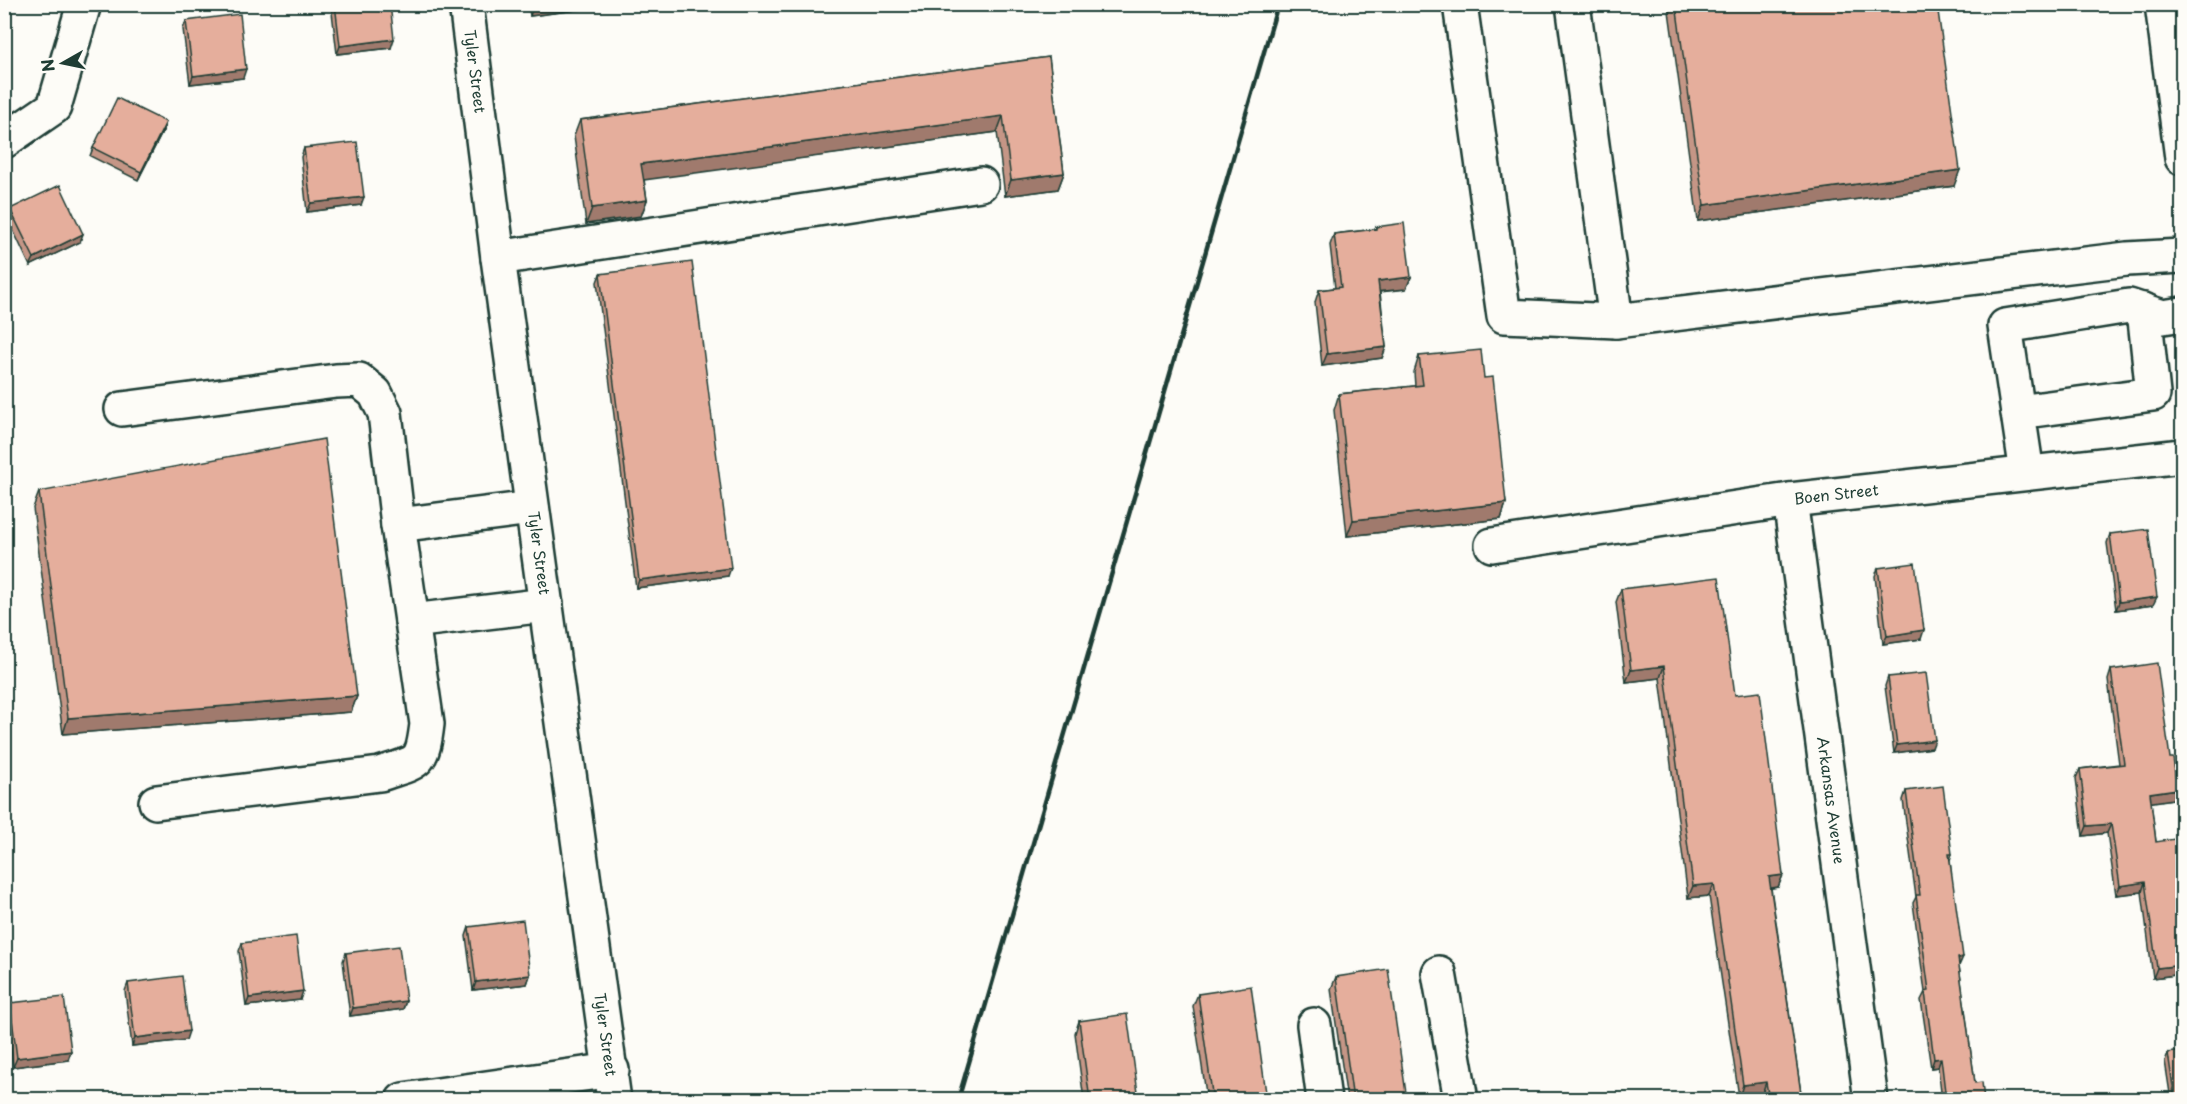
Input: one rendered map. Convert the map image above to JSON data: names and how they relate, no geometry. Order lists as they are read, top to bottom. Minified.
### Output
{"streets":{"street":["Tyler Street","Boen Street","Arkansas Avenue"]},"crossings":[["Boen Street","Arkansas Avenue"]],"north":"left"}
